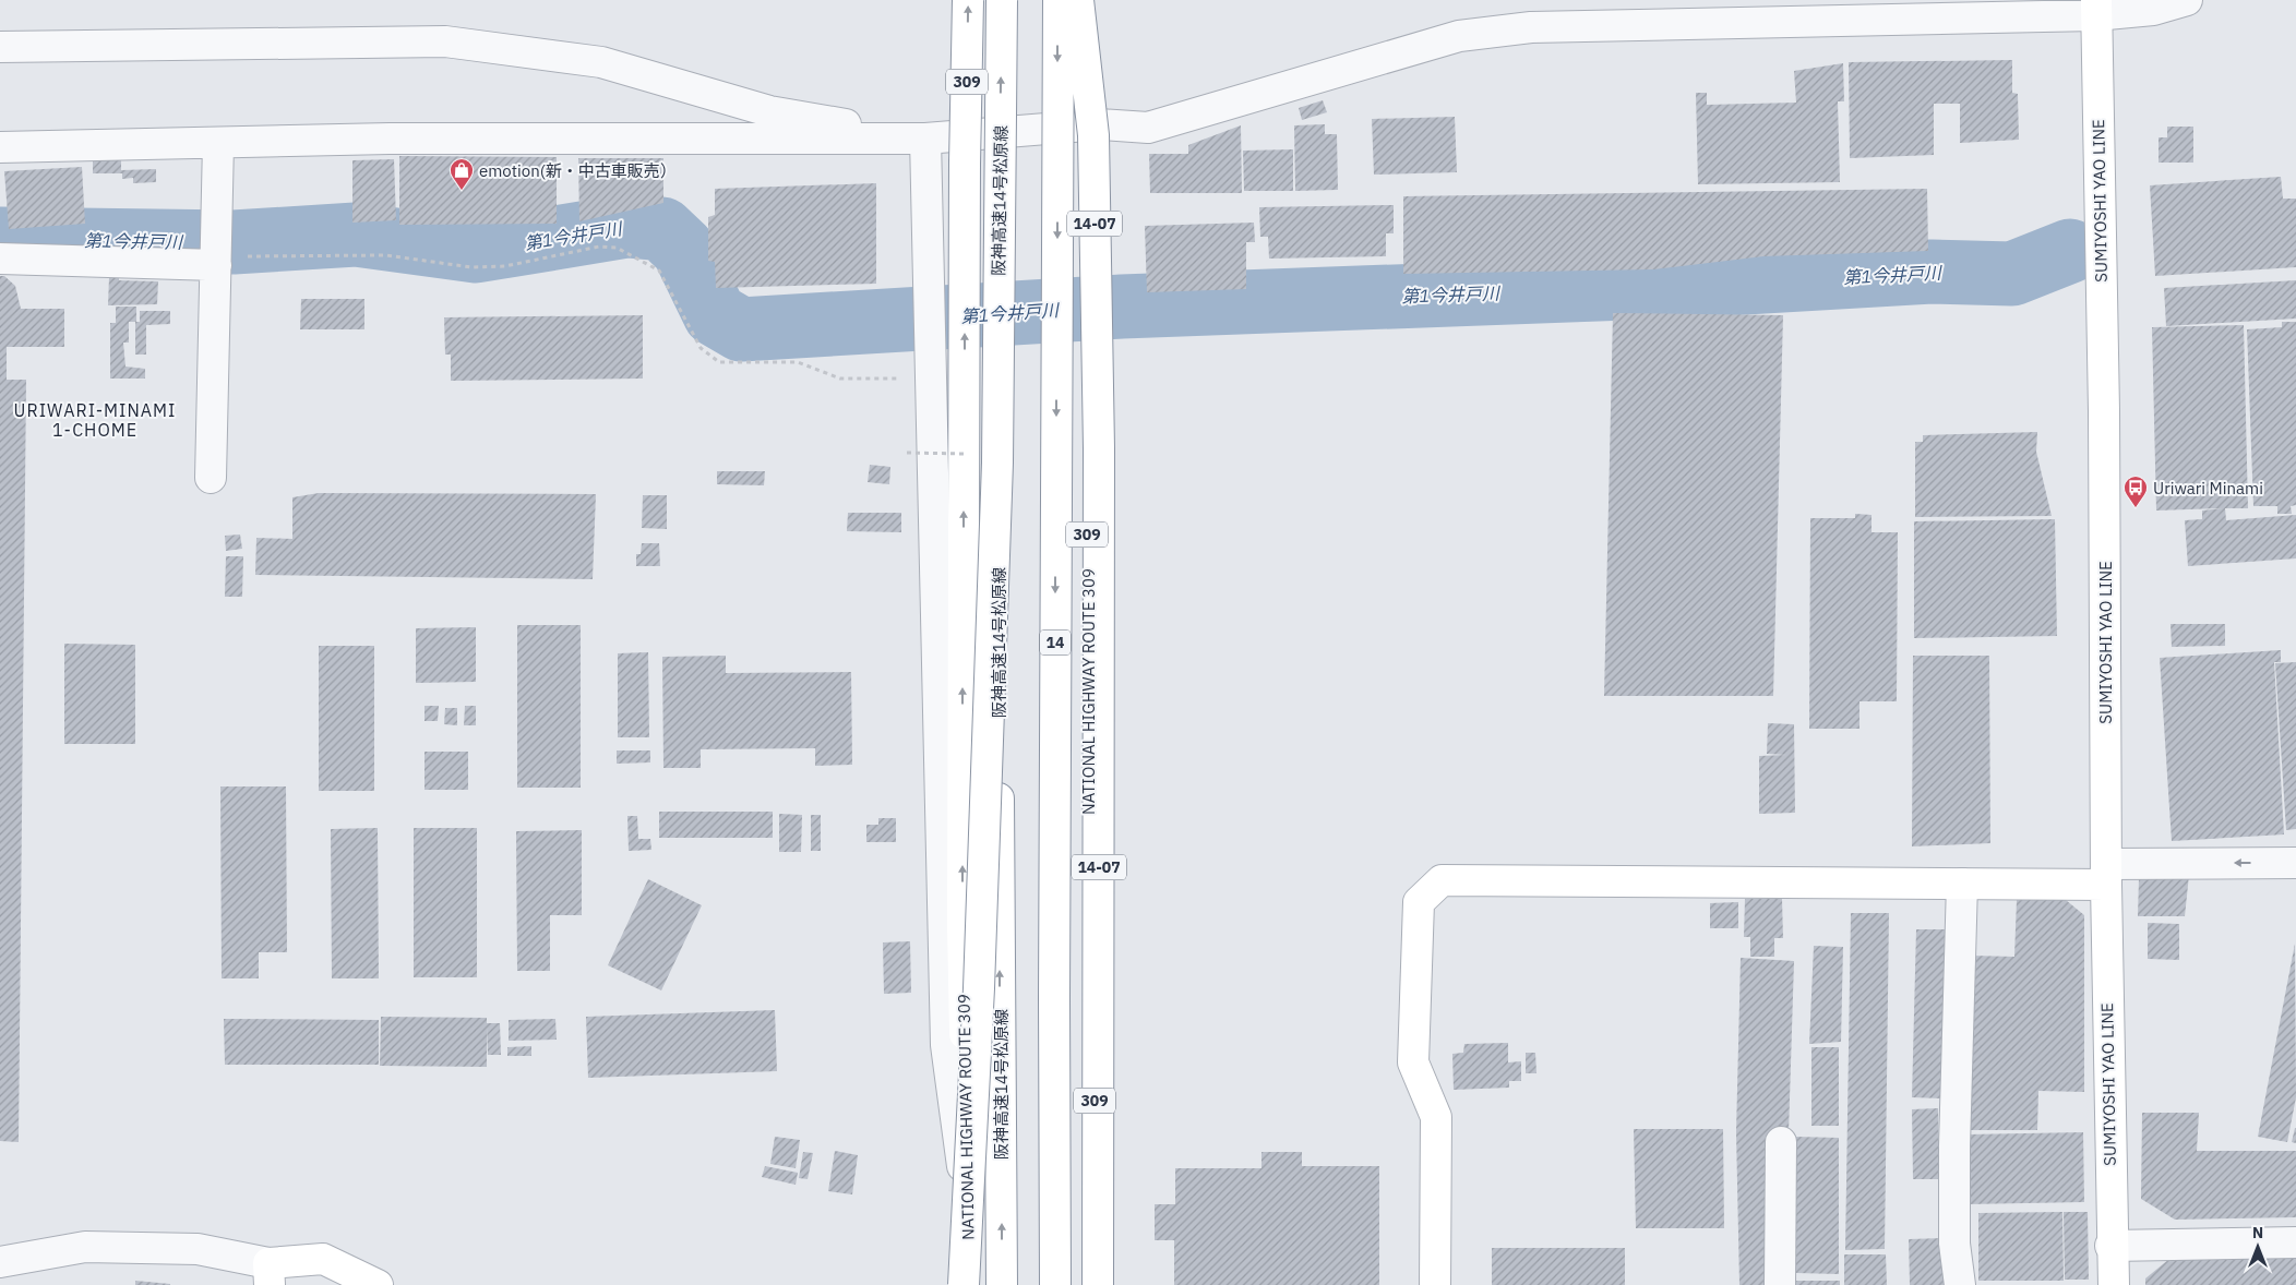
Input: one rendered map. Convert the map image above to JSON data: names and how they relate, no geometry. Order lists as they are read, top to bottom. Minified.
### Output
{"streets":{"main road":["309","阪神高速14号松原線","SUMIYOSHI YAO LINE","14-07","14","NATIONAL HIGHWAY ROUTE 309"]},"crossings":[["14-07","NATIONAL HIGHWAY ROUTE 309"]],"districts":["URIWARI-MINAMI 1-CHOME"],"water":["第1今井戸川"],"places":{"shop":["emotion(新・中古車販売）"],"bus stop":["Uriwari Minami"]},"north":"top"}
